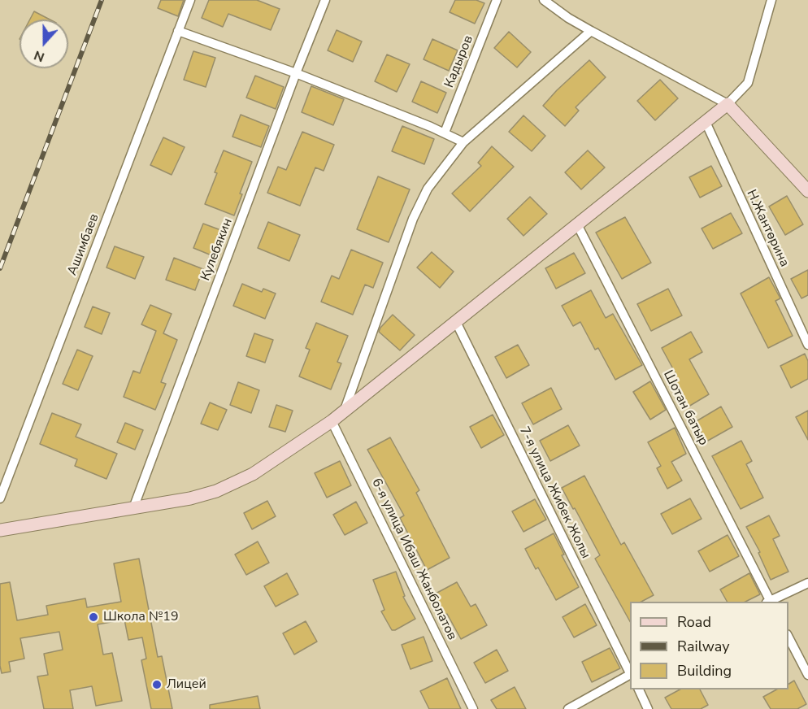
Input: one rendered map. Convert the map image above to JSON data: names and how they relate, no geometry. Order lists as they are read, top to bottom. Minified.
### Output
{"streets":{"street":["Кадыров","Н.Жантөрина","Ашимбаев","Кулебякин","Шотан батыр","7-я улица Жибек Жолы","6-я улица Ибаш Жанболатов"]},"places":["Школа №19","Лицей"],"legend":["Road","Railway","Building"],"north":"bottom"}
